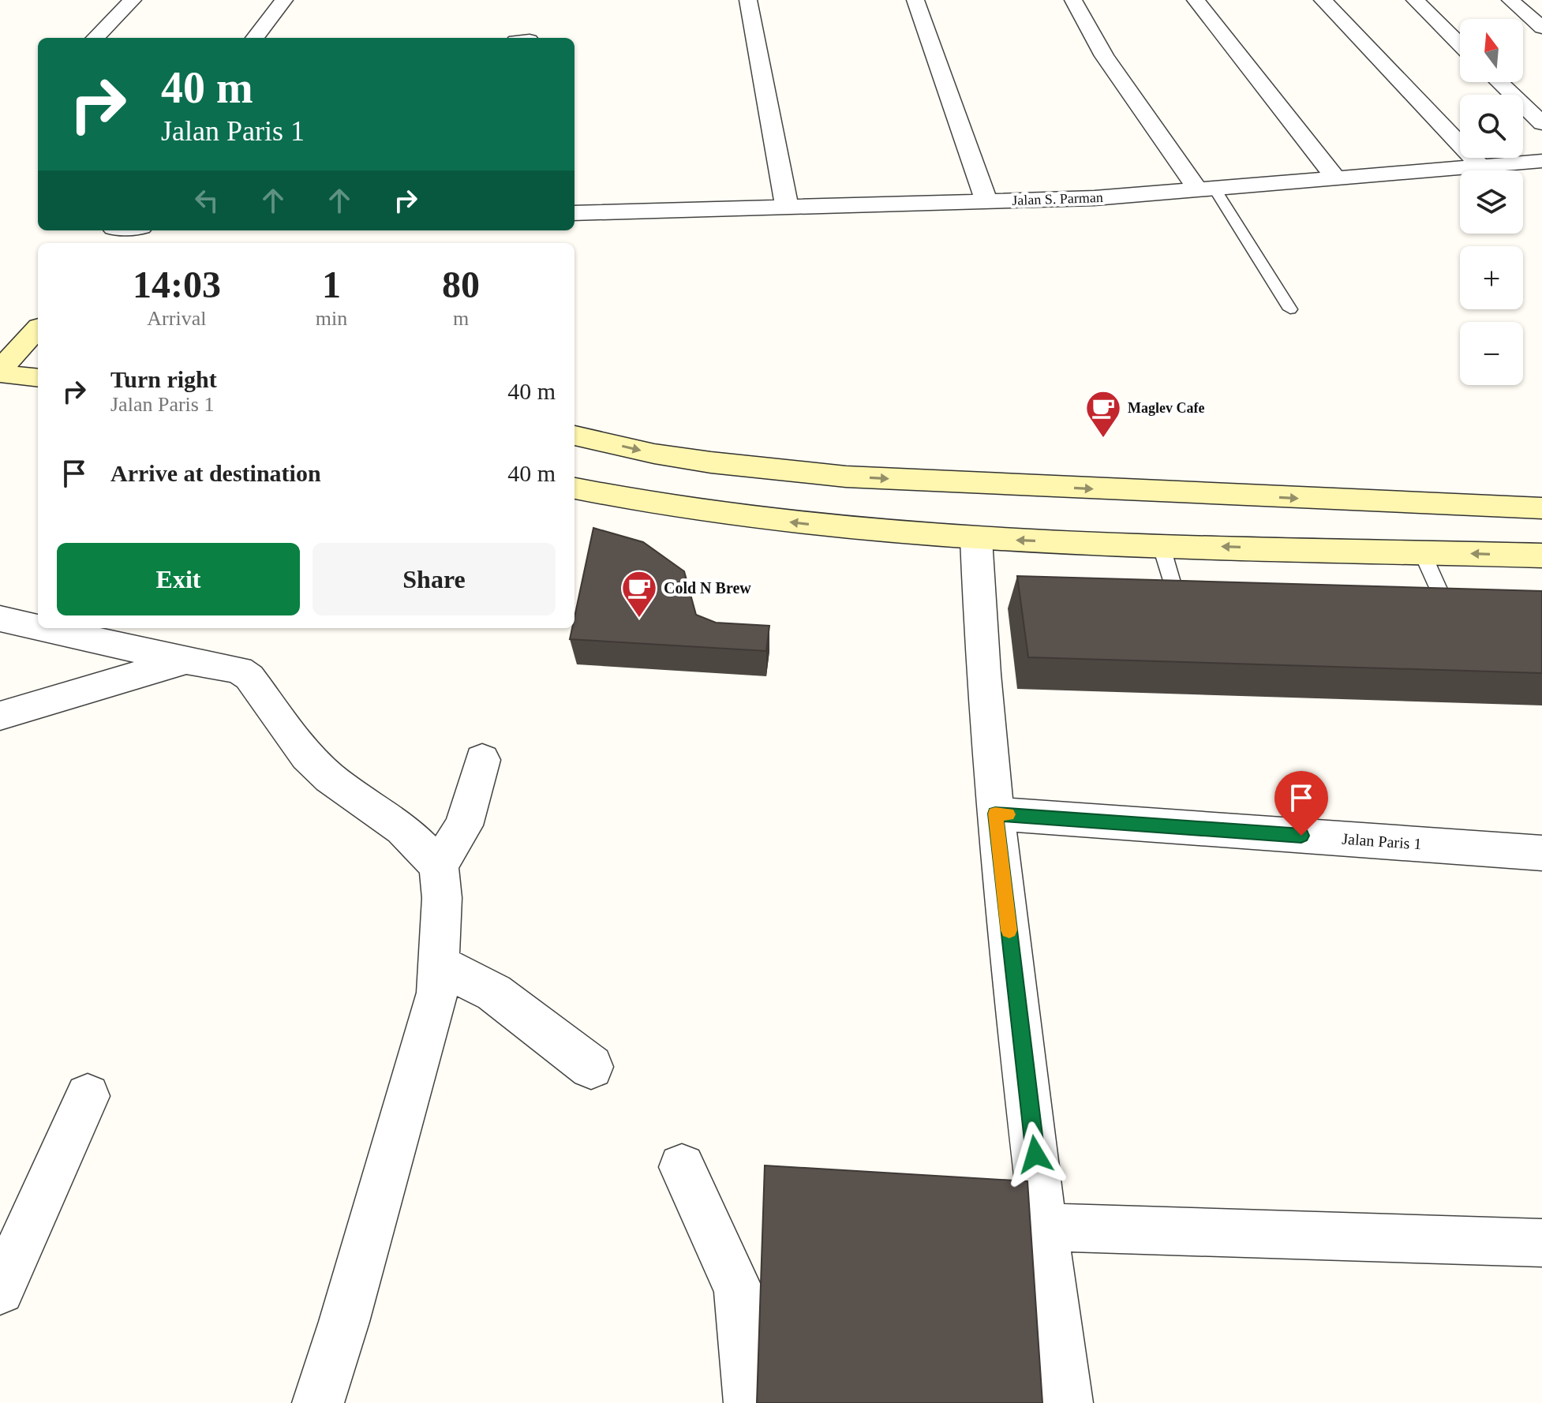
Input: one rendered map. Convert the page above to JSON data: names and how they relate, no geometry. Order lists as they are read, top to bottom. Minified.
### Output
{"streets":{"street":["Jalan S. Parman","Jalan Paris 1"]},"places":{"cafe":["Maglev Cafe","Cold N Brew"]},"north":"top","page":{"map_buttons":["+","−"],"turn":["40 m","Jalan Paris 1"],"eta":["14:03","Arrival","1","min","80","m"],"list":[{"name":"Turn right","note":"Jalan Paris 1","value":"40 m"},{"name":"Arrive at destination","value":"40 m"}],"buttons":["Exit","Share"]}}
